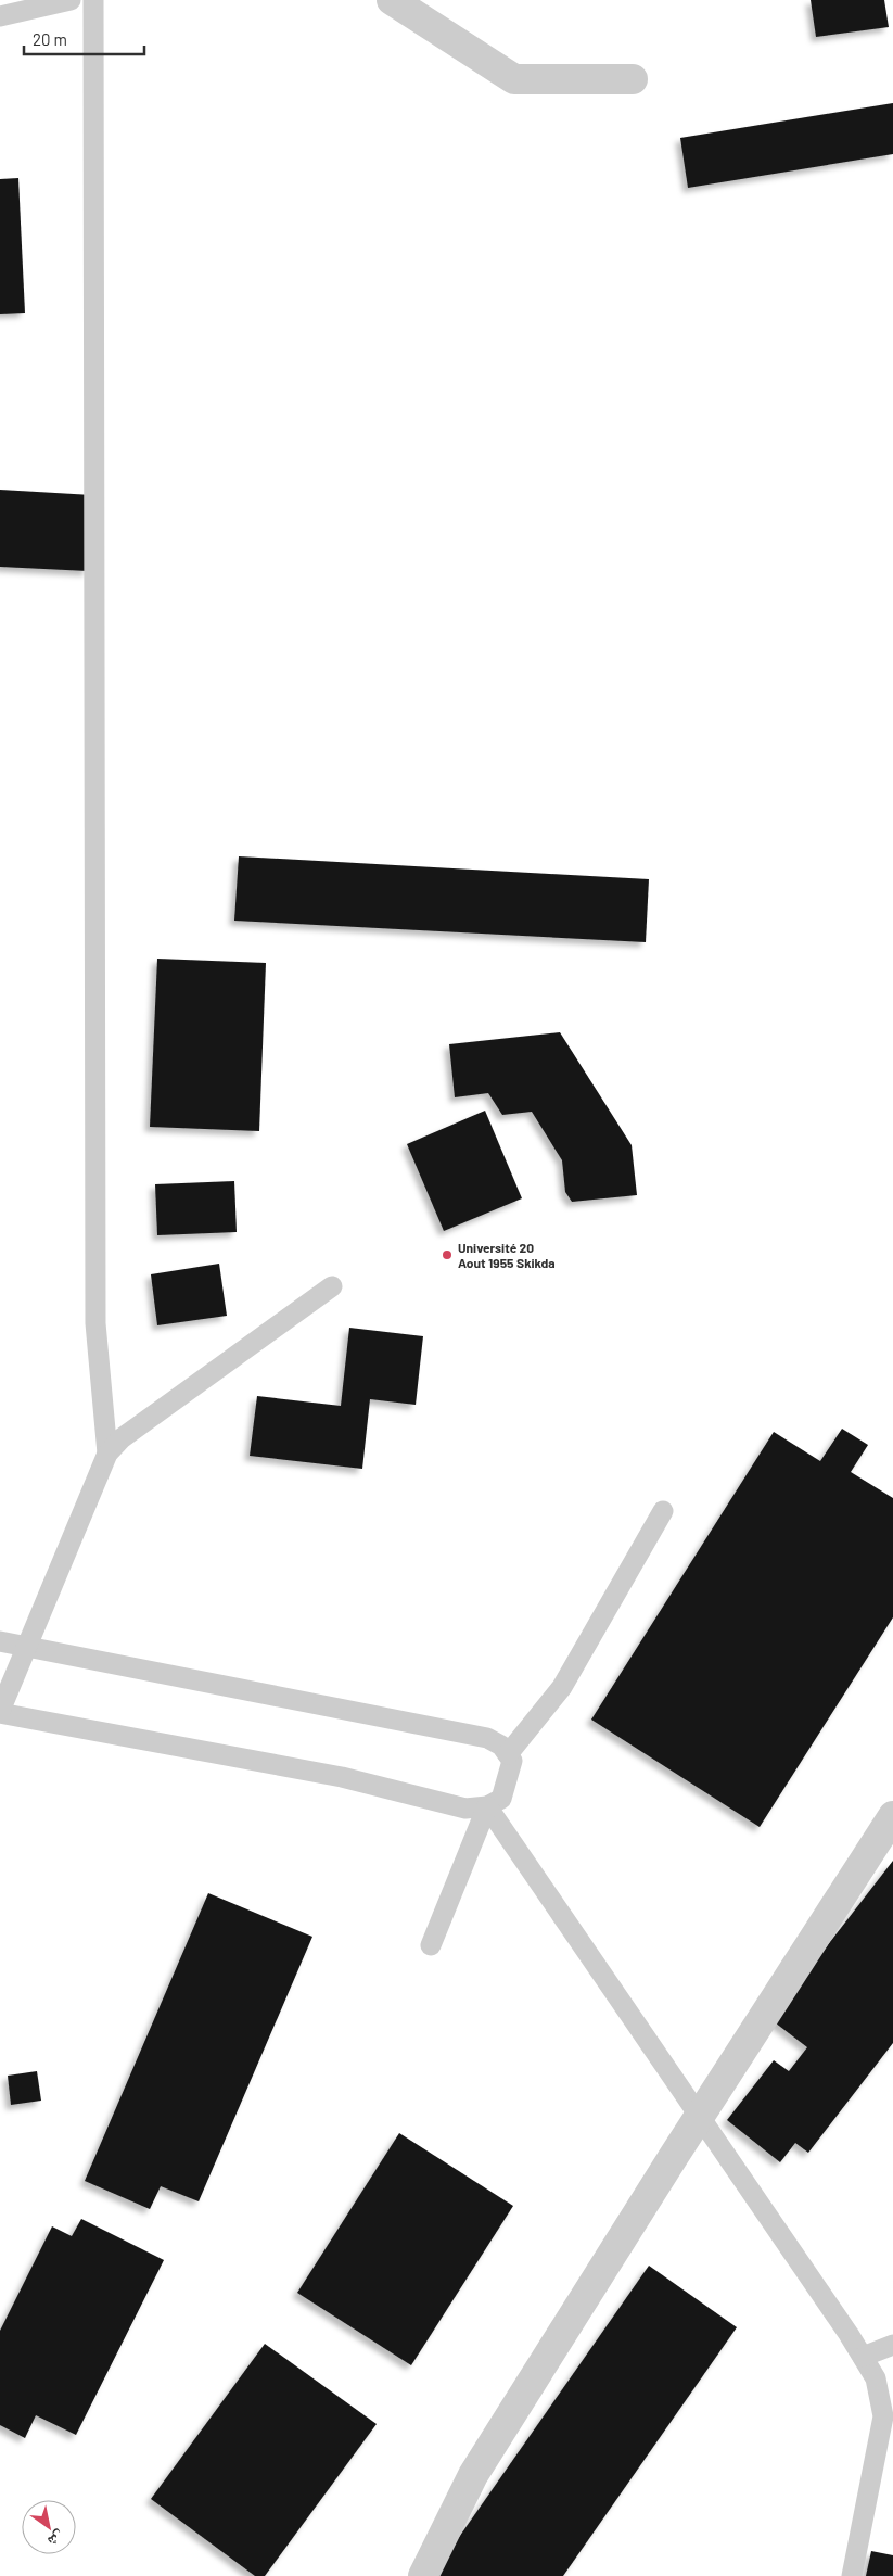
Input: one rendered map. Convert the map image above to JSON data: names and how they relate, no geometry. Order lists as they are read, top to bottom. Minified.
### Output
{"places":["Université 20 Aout 1955 Skikda"],"scale_bar":"20 m","north":"bottom right"}
